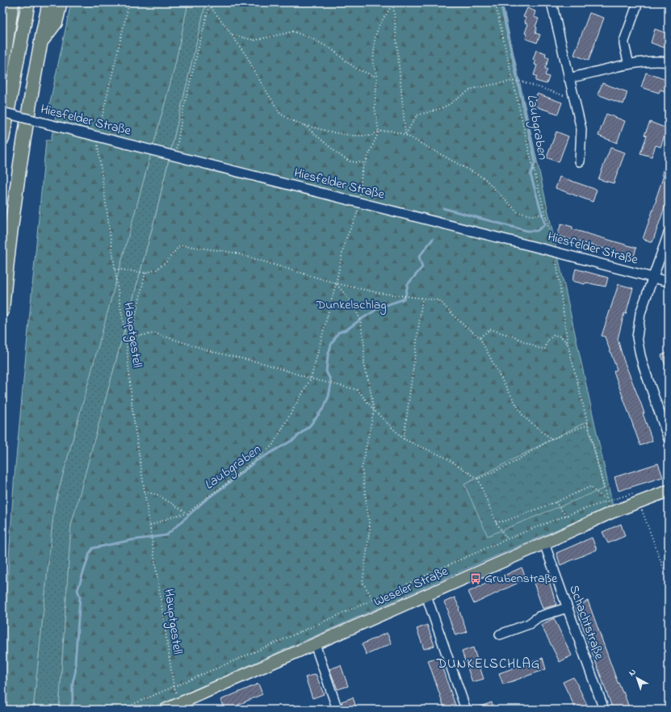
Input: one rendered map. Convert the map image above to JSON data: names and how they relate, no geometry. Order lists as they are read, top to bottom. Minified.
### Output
{"streets":{"main road":["Weseler Straße"],"street":["Hiesfelder Straße","Schachtstraße"],"path":["Hauptgestell"]},"crossings":[["Hiesfelder Straße","Hauptgestell"],["Hauptgestell","Weseler Straße"],["Weseler Straße","Schachtstraße"]],"districts":["DUNKELSCHLAG"],"water":["Laubgraben"],"parks":["Dunkelschlag"],"places":{"bus stop":["Grubenstraße"]},"north":"top left"}
